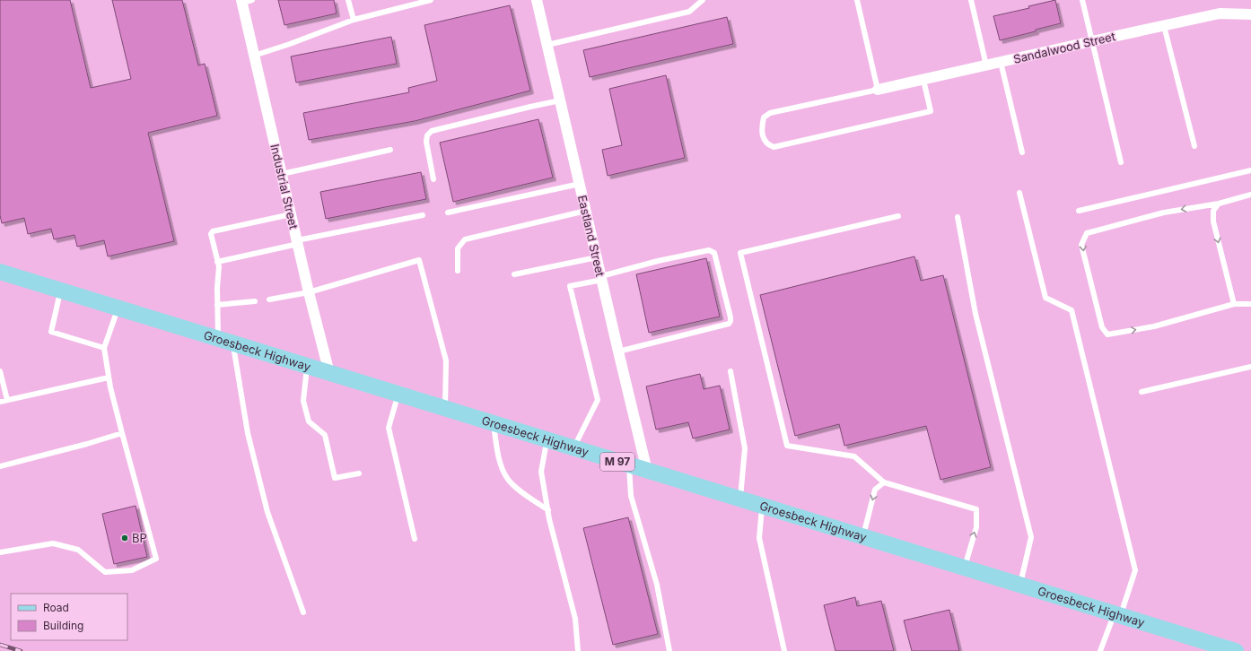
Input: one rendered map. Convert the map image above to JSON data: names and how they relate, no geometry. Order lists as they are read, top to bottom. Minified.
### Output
{"streets":{"main road":["Groesbeck Highway","M 97"],"street":["Sandalwood Street","Industrial Street","Eastland Street"]},"crossings":[["Industrial Street","Groesbeck Highway"],["Eastland Street","Groesbeck Highway"]],"places":["BP"],"legend":["Road","Building"]}
